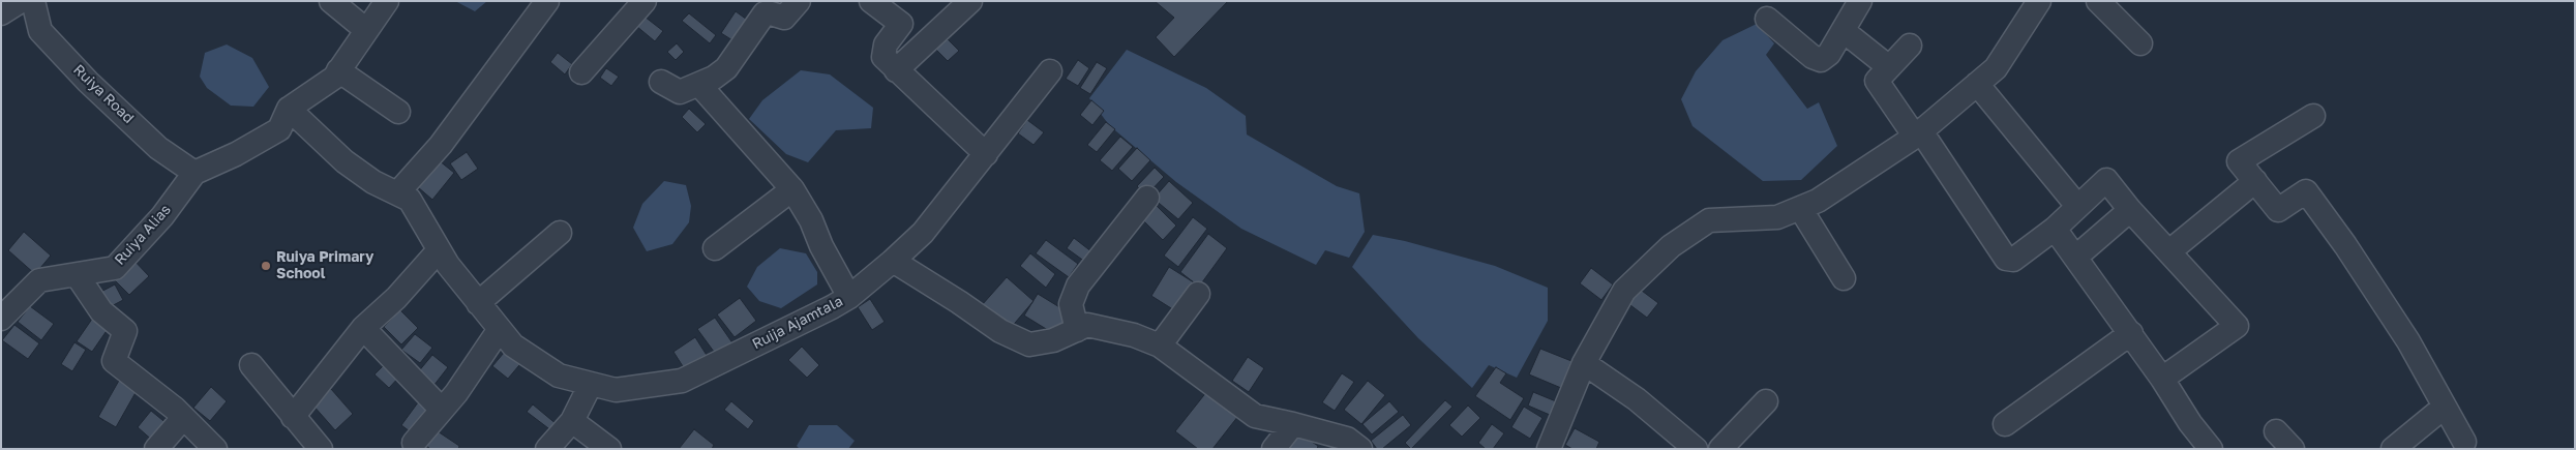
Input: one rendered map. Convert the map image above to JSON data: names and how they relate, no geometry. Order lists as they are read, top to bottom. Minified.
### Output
{"streets":{"street":["Ruiya Road","Ruiya Alias","Ruija Ajamtala"]},"crossings":[["Ruiya Road","Ruiya Alias"]],"places":["Ruiya Primary School"]}
